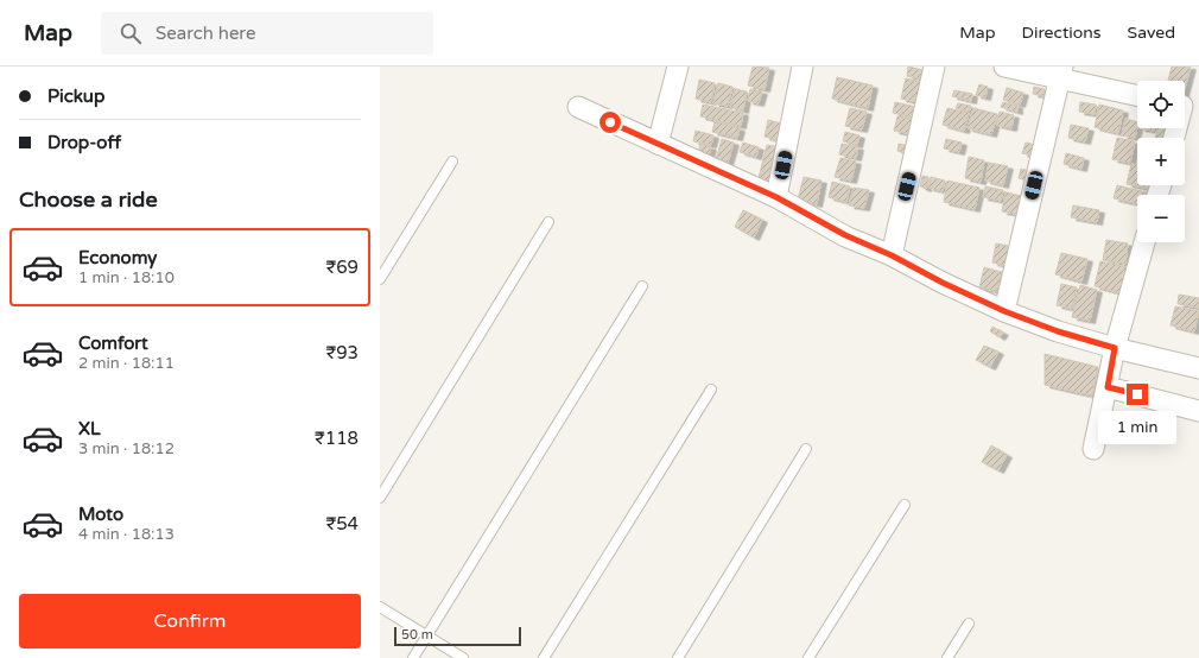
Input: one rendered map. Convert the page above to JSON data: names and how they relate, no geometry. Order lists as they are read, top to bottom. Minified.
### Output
{"scale_bar":"50 m","page":{"header":"Map","search":"Search here","nav":["Map","Directions","Saved"],"banner":["Pickup","Drop-off"],"map_buttons":["+","−"],"heading":"Choose a ride","list":[{"name":"Economy","note":"1 min · 18:10","value":"₹69"},{"name":"Comfort","note":"2 min · 18:11","value":"₹93"},{"name":"XL","note":"3 min · 18:12","value":"₹118"},{"name":"Moto","note":"4 min · 18:13","value":"₹54"}],"bubble":"1 min","buttons":"Confirm","scale":"50 m"}}
